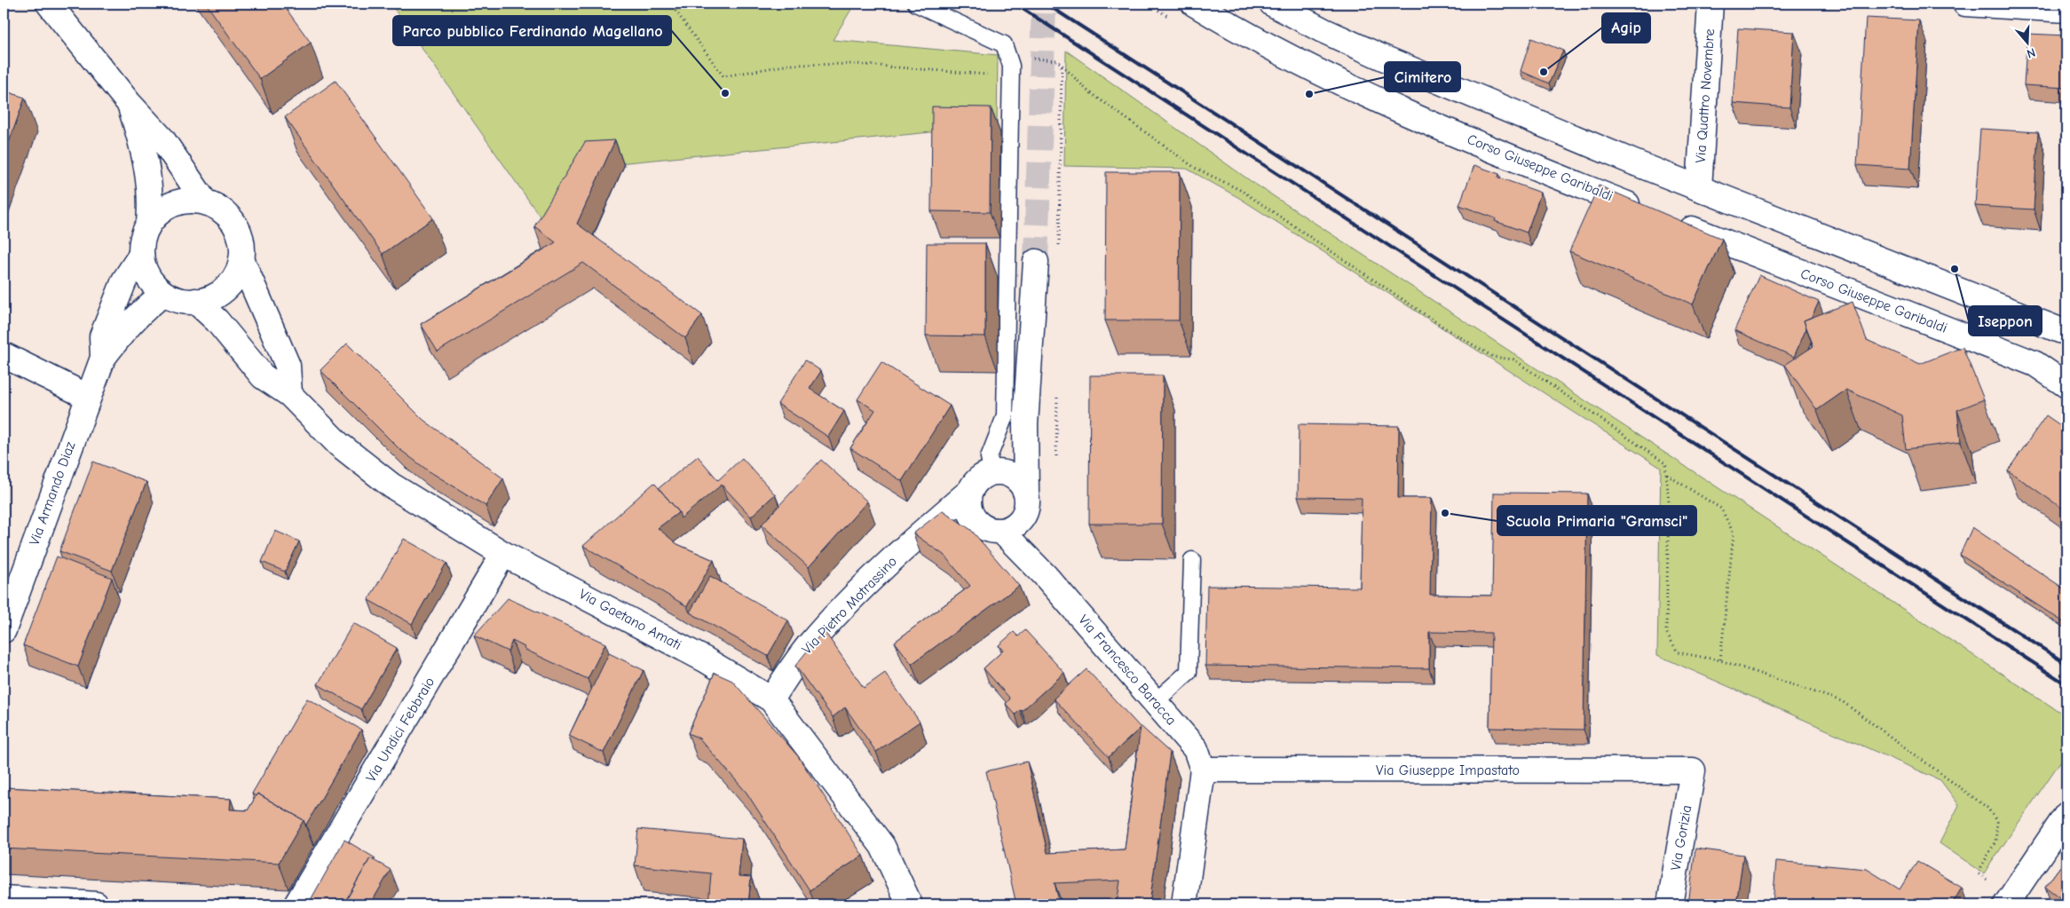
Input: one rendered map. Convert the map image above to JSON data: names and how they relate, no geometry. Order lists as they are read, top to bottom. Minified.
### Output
{"streets":{"street":["Via Quattro Novembre","Corso Giuseppe Garibaldi","Via Armando Diaz","Via Pietro Motrassino","Via Gaetano Amati","Via Francesco Baracca","Via Undici Febbraio","Via Giuseppe Impastato","Via Gorizia"]},"crossings":[["Via Armando Diaz","Via Gaetano Amati"],["Via Pietro Motrassino","Via Gaetano Amati"],["Via Pietro Motrassino","Via Francesco Baracca"],["Via Gaetano Amati","Via Undici Febbraio"],["Via Francesco Baracca","Via Giuseppe Impastato"],["Via Giuseppe Impastato","Via Gorizia"]],"places":["Agip","Parco pubblico Ferdinando Magellano","Cimitero","Iseppon","Scuola Primaria \"Gramsci\""],"north":"bottom"}
